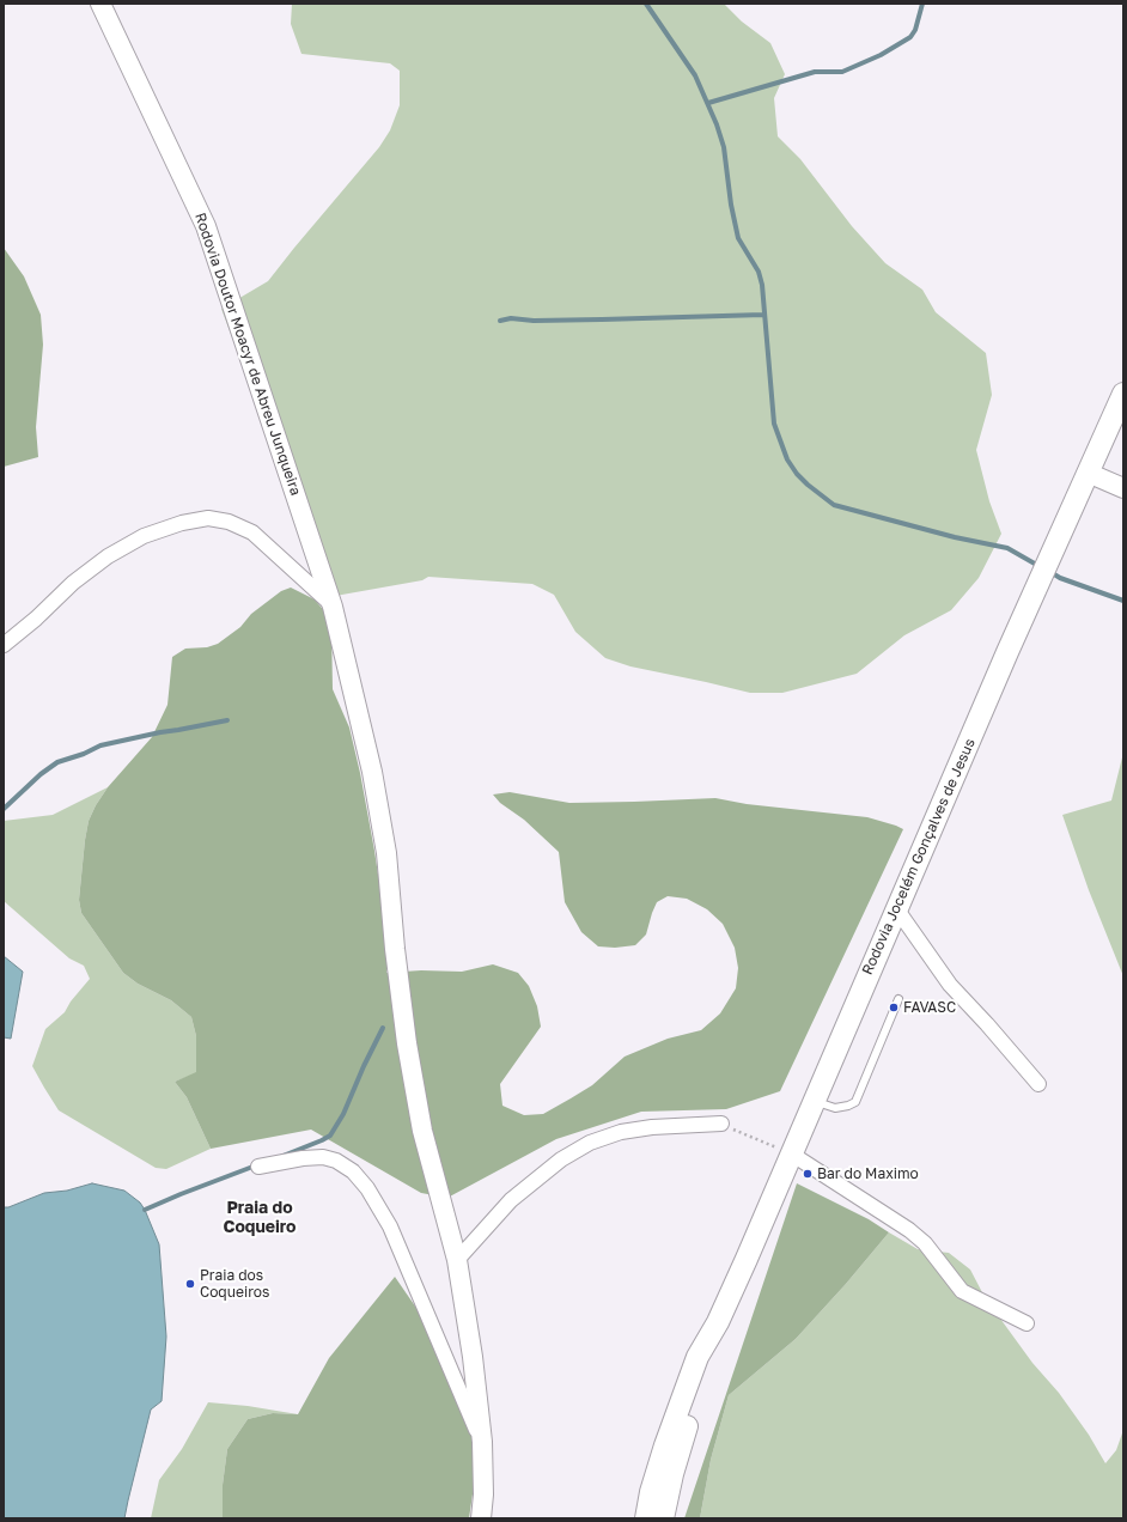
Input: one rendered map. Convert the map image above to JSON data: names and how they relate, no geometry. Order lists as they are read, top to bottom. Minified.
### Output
{"streets":{"main road":["Rodovia Jocelém Gonçalves de Jesus"],"street":["Rodovia Doutor Moacyr de Abreu Junqueira"]},"districts":["Praia do Coqueiro"],"places":["FAVASC","Bar do Maximo","Praia dos Coqueiros"]}
